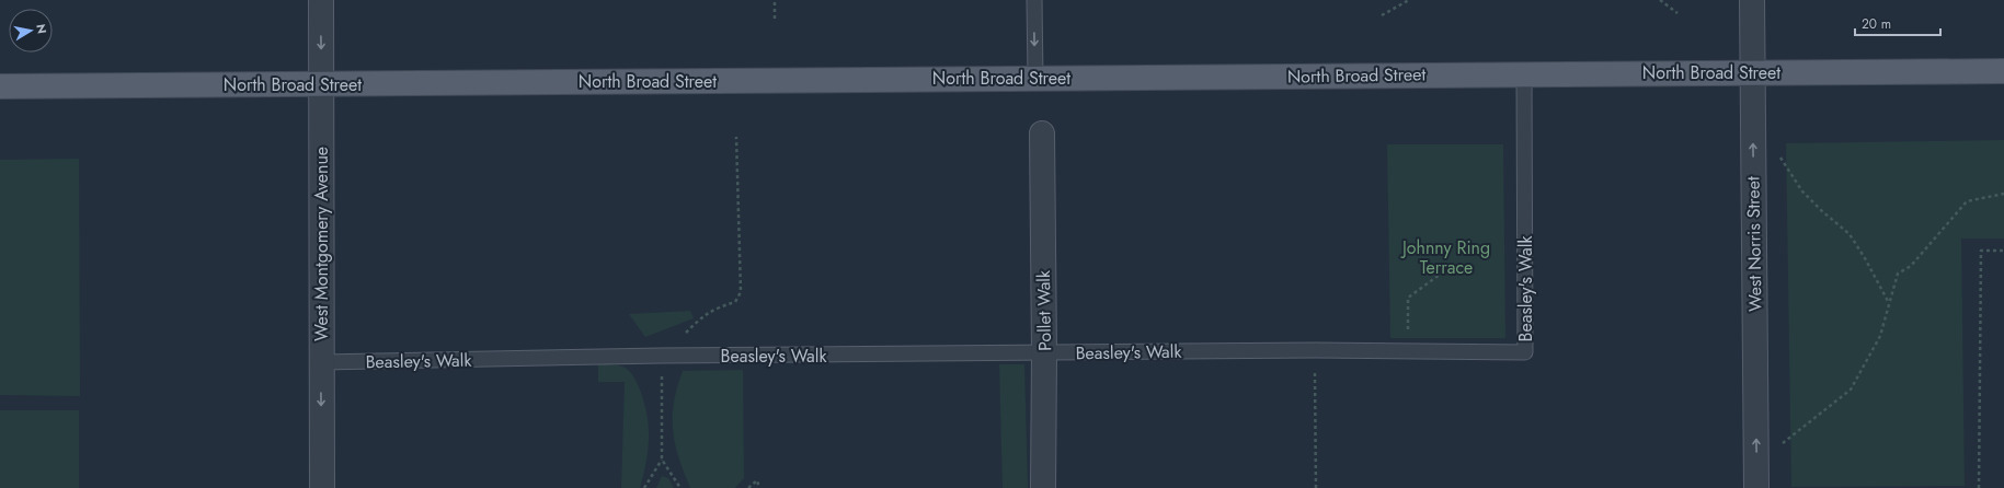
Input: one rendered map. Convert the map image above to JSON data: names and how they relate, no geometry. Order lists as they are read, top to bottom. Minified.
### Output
{"streets":{"main road":["North Broad Street"],"street":["West Montgomery Avenue","West Norris Street","Pollet Walk"],"lane":["Beasley's Walk"]},"crossings":[["North Broad Street","West Montgomery Avenue"],["North Broad Street","West Norris Street"],["North Broad Street","Beasley's Walk"],["West Montgomery Avenue","Beasley's Walk"],["Beasley's Walk","Pollet Walk"]],"one_way":["West Montgomery Avenue","West Norris Street"],"parks":["Johnny Ring Terrace"],"scale_bar":"20 m","north":"right"}
